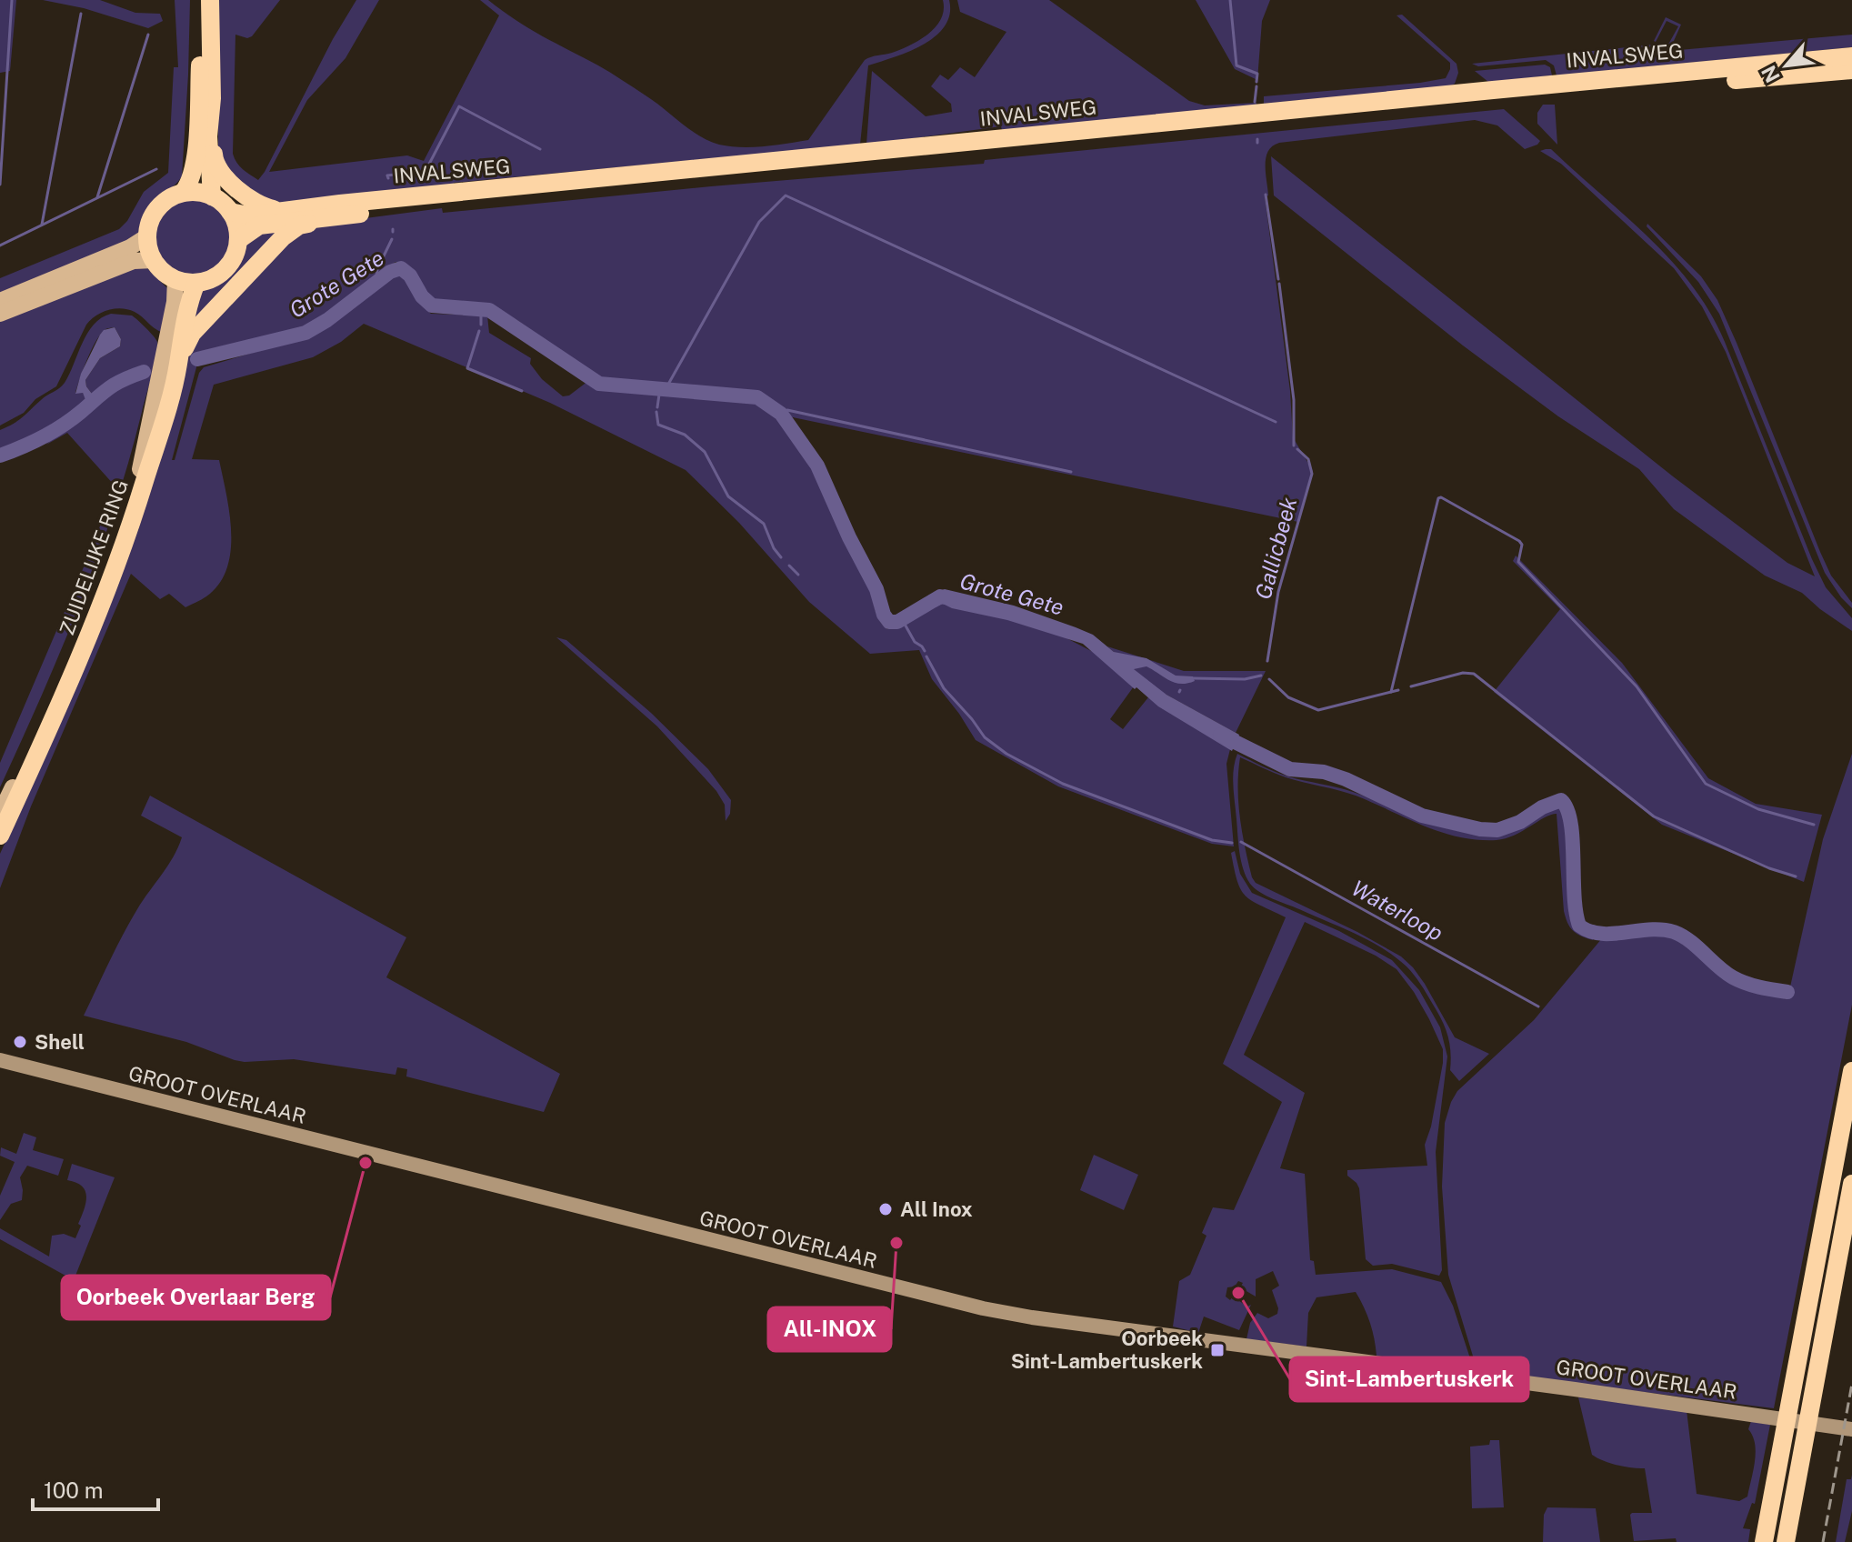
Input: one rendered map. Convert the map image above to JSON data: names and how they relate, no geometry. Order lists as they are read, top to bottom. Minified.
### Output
{"streets":{"highway":["INVALSWEG","ZUIDELIJKE RING"],"main road":["GROOT OVERLAAR"]},"crossings":[["INVALSWEG","ZUIDELIJKE RING"]],"water":["Grote Gete","Gallicbeek","Waterloop"],"places":{"other":["Shell","Oorbeek Overlaar Berg","All Inox","All-INOX","Sint-Lambertuskerk"],"transit":["Oorbeek Sint-Lambertuskerk"]},"scale_bar":"100 m","north":"bottom left"}
